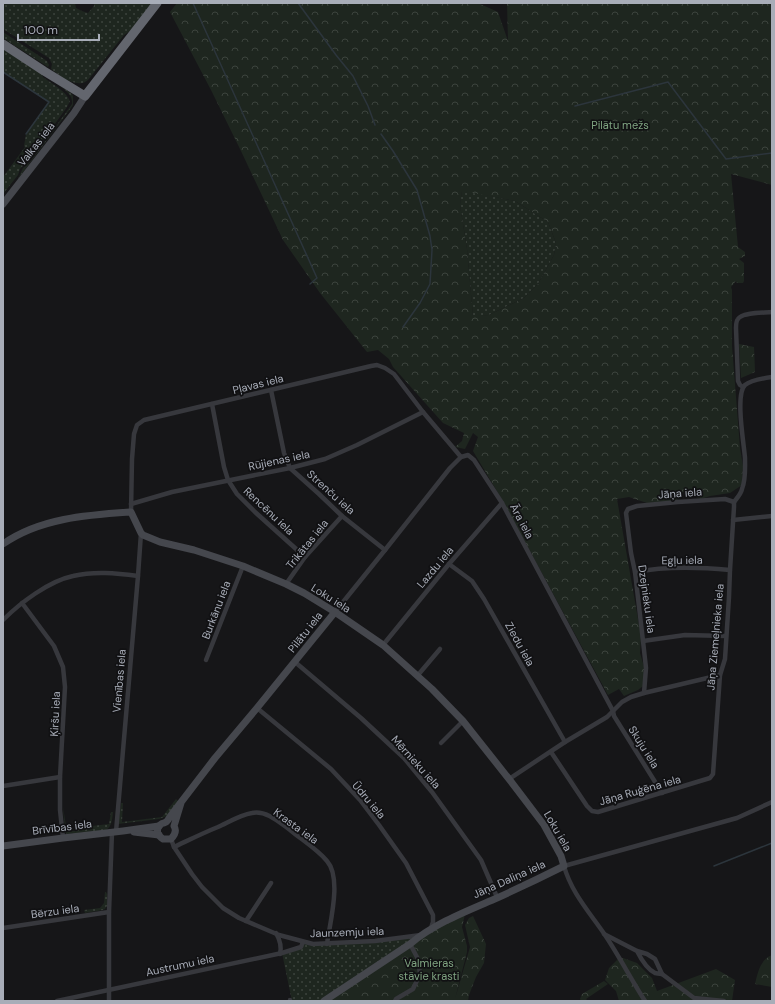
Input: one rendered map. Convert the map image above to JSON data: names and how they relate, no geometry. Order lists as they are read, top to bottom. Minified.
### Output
{"streets":{"street":["Valkas iela","Pļavas iela","Rūjienas iela","Strenču iela","Jāņa iela","Rencēnu iela","Āra iela","Trikātas iela","Egļu iela","Lazdu iela","Loku iela","Dzejnieku iela","Burkānu iela","Pilātu iela","Jāņa Ziemeļnieka iela","Ziedu iela","Vienības iela","Ķiršu iela","Skuju iela","Mērnieku iela","Jāņa Ruģēna iela","Ūdru iela","Krasta iela","Brīvības iela","Jāņa Daliņa iela","Bērzu iela","Jaunzemju iela","Austrumu iela"]},"crossings":[["Pļavas iela","Rūjienas iela"],["Pļavas iela","Strenču iela"],["Pļavas iela","Rencēnu iela"],["Pļavas iela","Āra iela"],["Rūjienas iela","Strenču iela"],["Rūjienas iela","Rencēnu iela"],["Rūjienas iela","Āra iela"],["Strenču iela","Trikātas iela"],["Strenču iela","Pilātu iela"],["Jāņa iela","Dzejnieku iela"],["Jāņa iela","Jāņa Ziemeļnieka iela"],["Rencēnu iela","Trikātas iela"],["Āra iela","Lazdu iela"],["Āra iela","Pilātu iela"],["Āra iela","Skuju iela"],["Trikātas iela","Loku iela"],["Egļu iela","Dzejnieku iela"],["Egļu iela","Jāņa Ziemeļnieka iela"],["Lazdu iela","Loku iela"],["Lazdu iela","Ziedu iela"],["Loku iela","Burkānu iela"],["Loku iela","Pilātu iela"],["Loku iela","Vienības iela"],["Loku iela","Jāņa Daliņa iela"],["Pilātu iela","Mērnieku iela"],["Pilātu iela","Ūdru iela"],["Pilātu iela","Brīvības iela"],["Pilātu iela","Jaunzemju iela"],["Jāņa Ziemeļnieka iela","Jāņa Ruģēna iela"],["Vienības iela","Brīvības iela"],["Vienības iela","Bērzu iela"],["Vienības iela","Austrumu iela"],["Ķiršu iela","Brīvības iela"],["Skuju iela","Jāņa Ruģēna iela"],["Mērnieku iela","Jāņa Daliņa iela"],["Ūdru iela","Jāņa Daliņa iela"],["Krasta iela","Jaunzemju iela"],["Brīvības iela","Jaunzemju iela"],["Jāņa Daliņa iela","Jaunzemju iela"],["Jaunzemju iela","Austrumu iela"]],"parks":["Pilātu mežs","Valmieras stāvie krasti"],"scale_bar":"100 m"}
